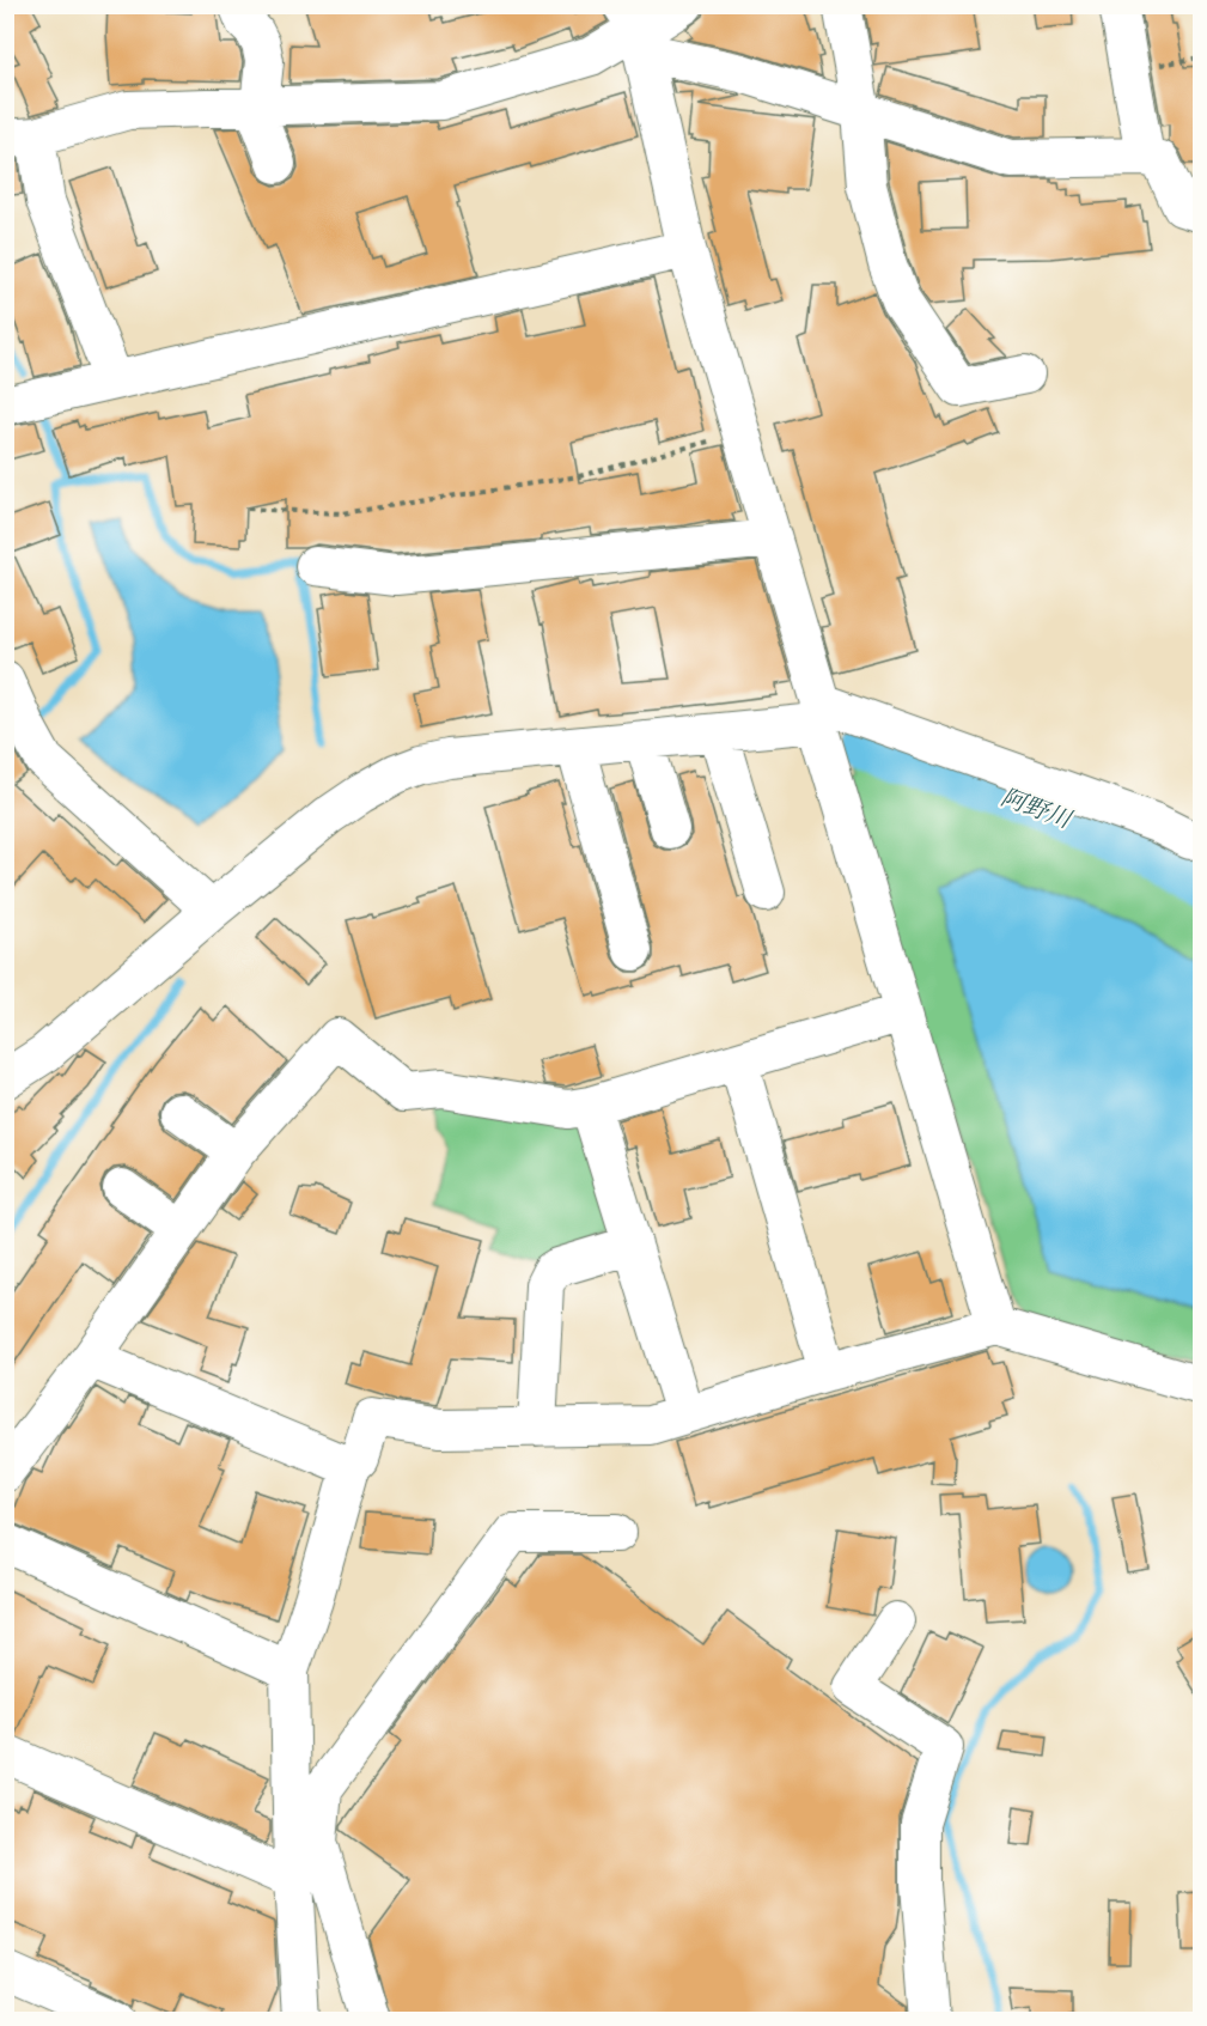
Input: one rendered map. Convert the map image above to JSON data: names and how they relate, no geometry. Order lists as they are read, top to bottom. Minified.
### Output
{"water":["阿野川"]}
